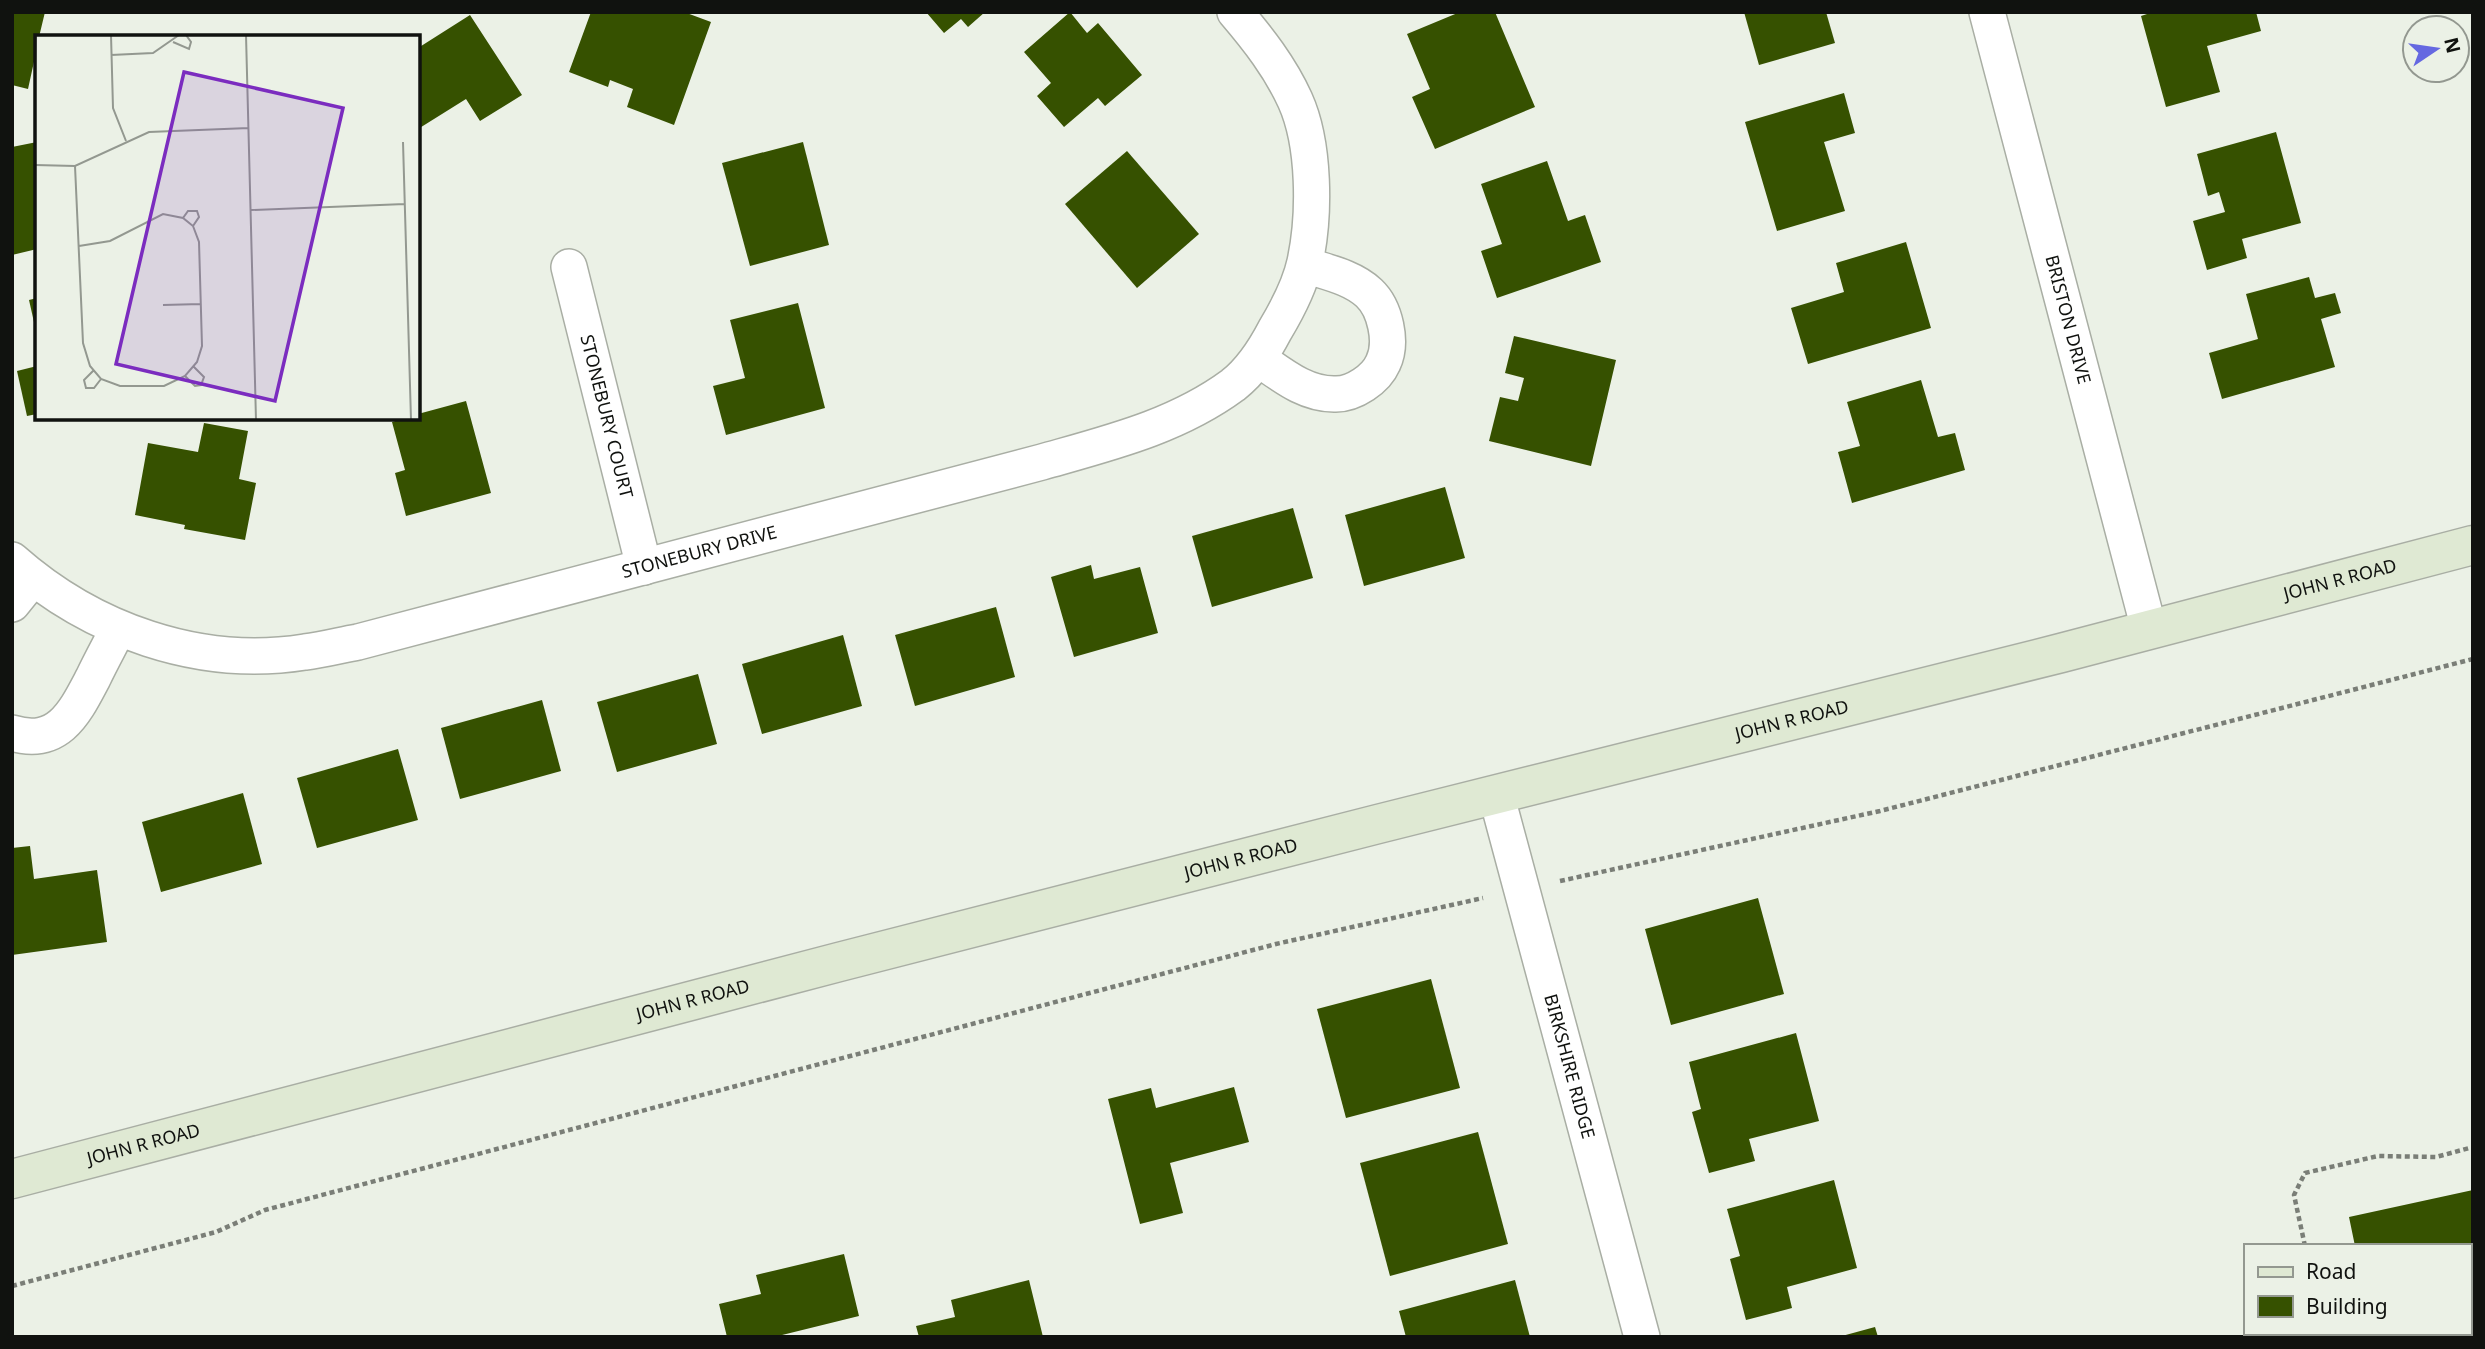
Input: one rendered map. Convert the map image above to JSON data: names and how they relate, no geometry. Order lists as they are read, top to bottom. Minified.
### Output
{"streets":{"main road":["JOHN R ROAD"],"street":["BRISTON DRIVE","STONEBURY COURT","STONEBURY DRIVE","BIRKSHIRE RIDGE"]},"crossings":[["BRISTON DRIVE","JOHN R ROAD"],["STONEBURY COURT","STONEBURY DRIVE"],["JOHN R ROAD","BIRKSHIRE RIDGE"]],"legend":["Road","Building"],"north":"right"}
